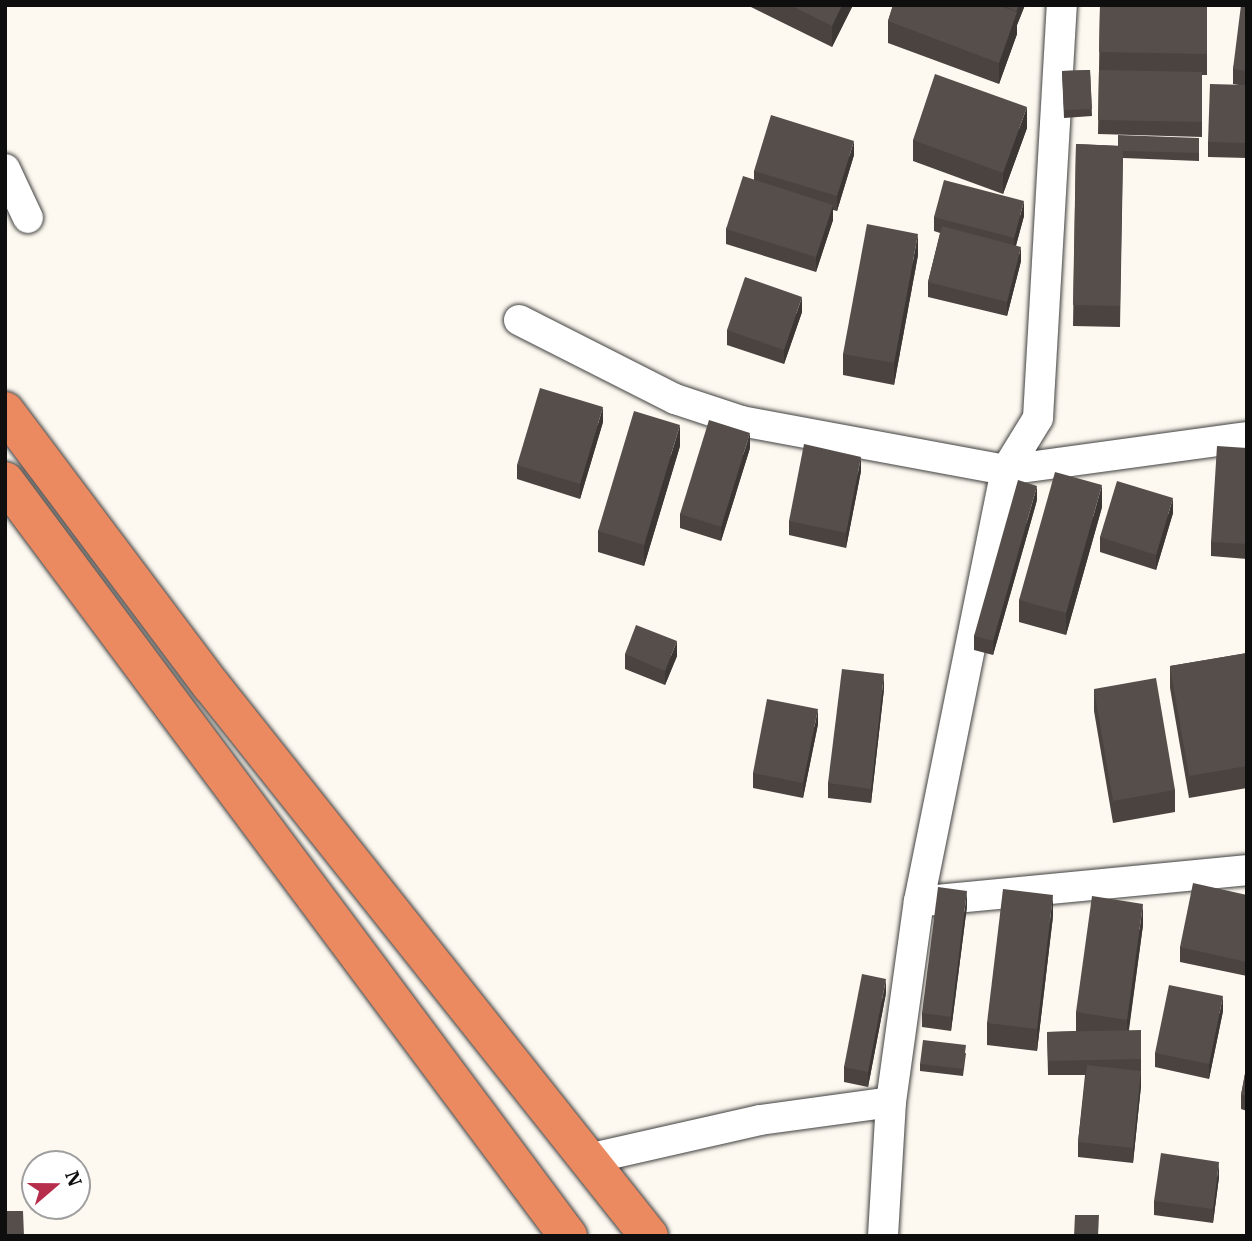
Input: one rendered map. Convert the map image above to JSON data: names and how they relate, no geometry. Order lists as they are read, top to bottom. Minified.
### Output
{"north":"right"}
